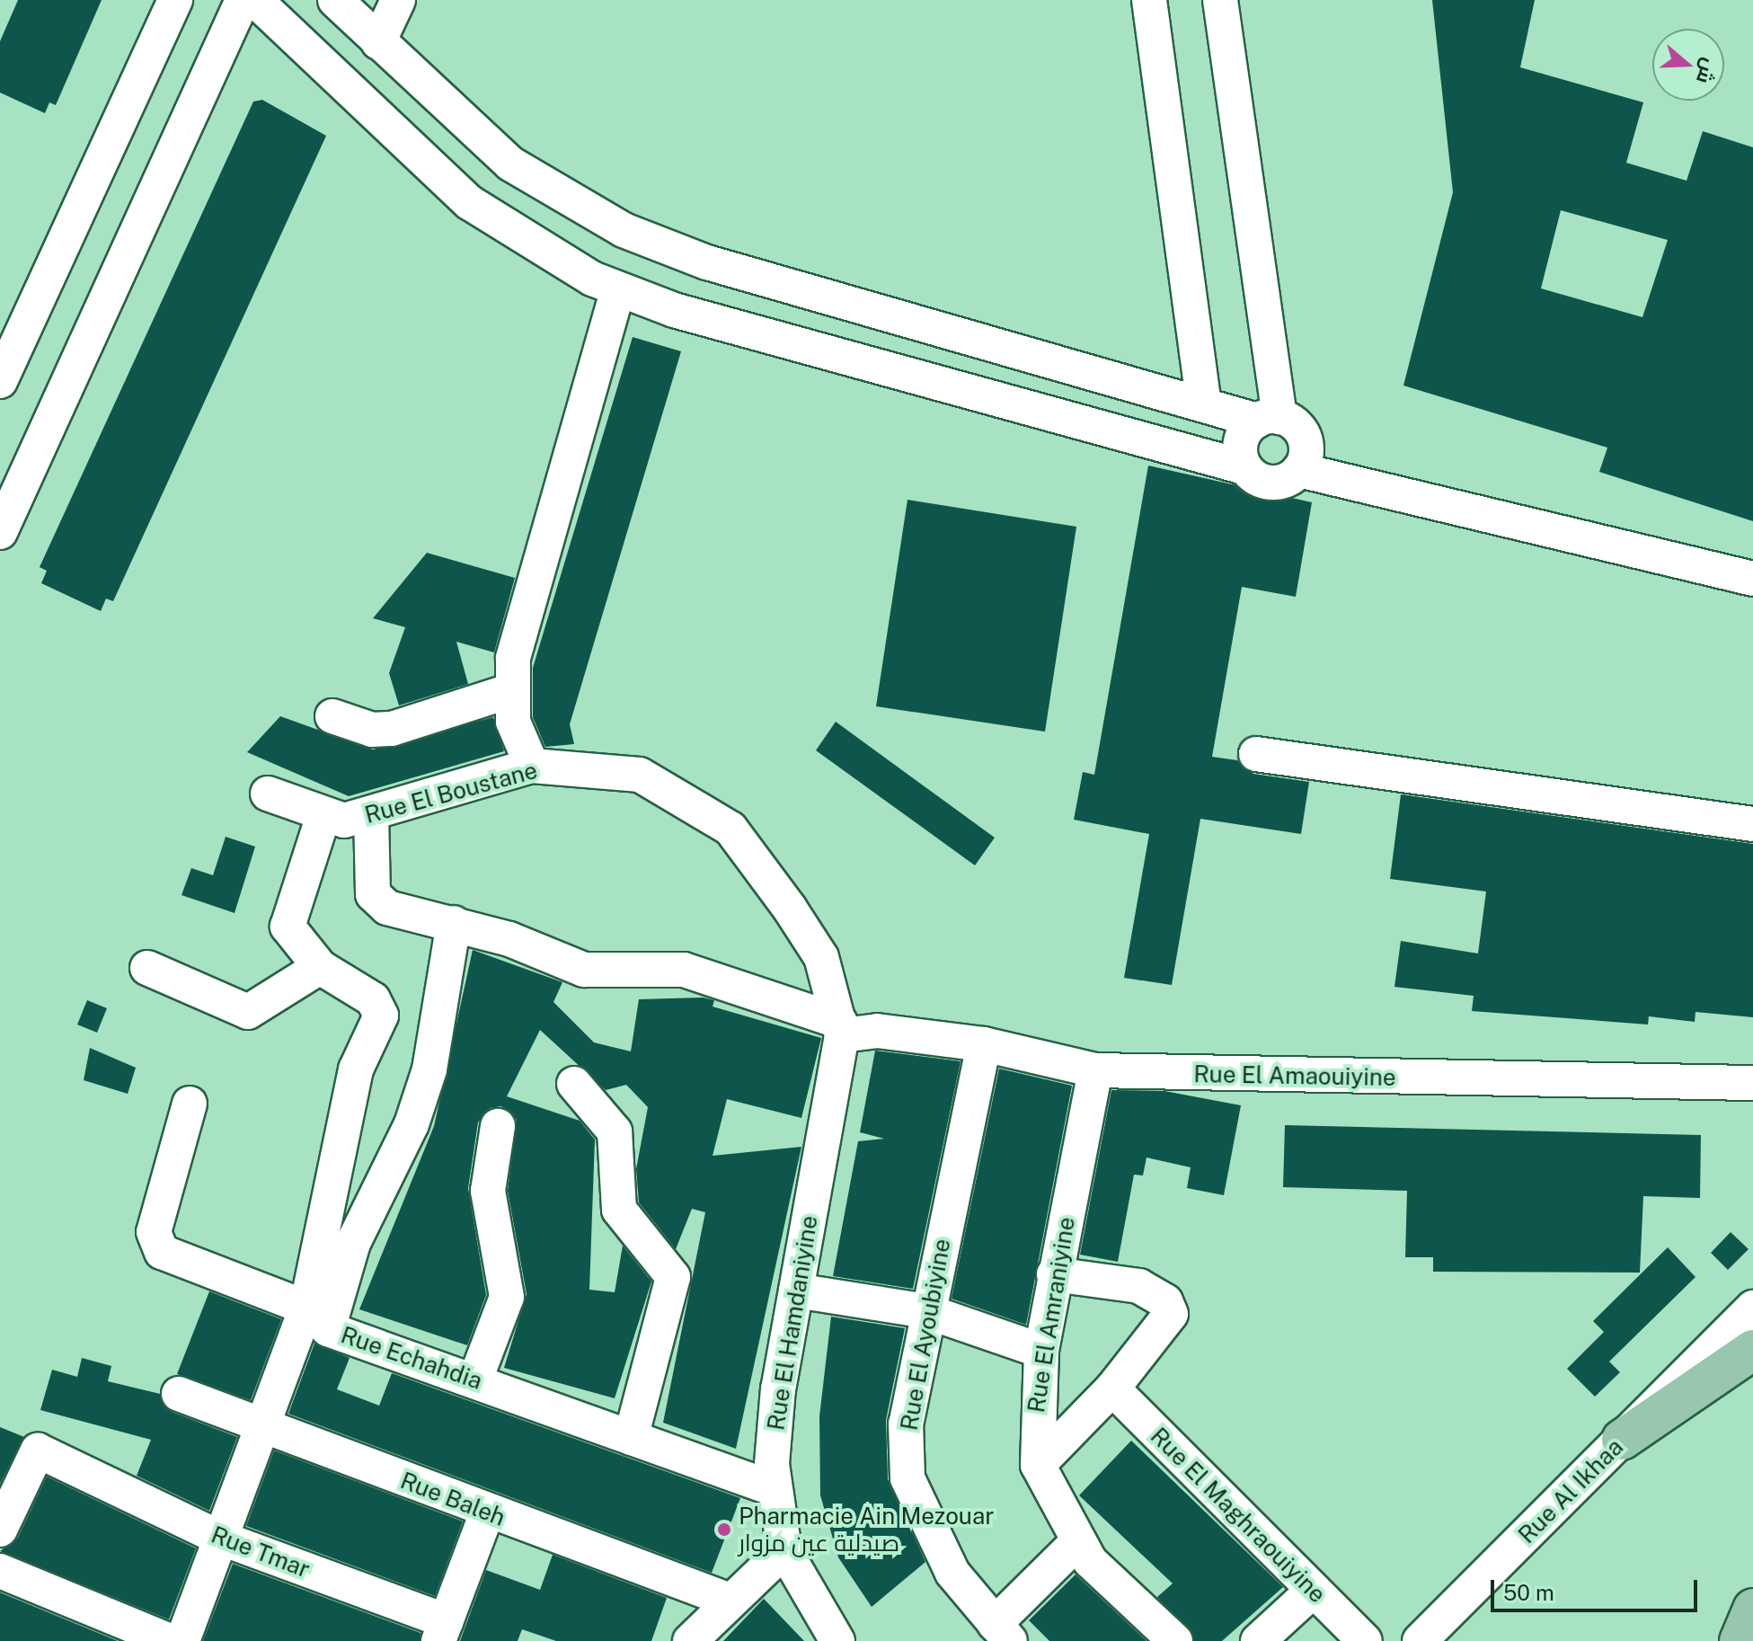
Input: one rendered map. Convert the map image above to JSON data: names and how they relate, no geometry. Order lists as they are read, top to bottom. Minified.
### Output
{"streets":{"street":["Rue El Boustane","Rue El Amaouiyine","Rue El Amraniyine","Rue El Hamdaniyine","Rue El Ayoubiyine","Rue Echahdia","Rue Al Ikhaa","Rue Baleh","Rue El Maghraouiyine","Rue Tmar"]},"crossings":[["Rue El Boustane","Rue El Amaouiyine"],["Rue El Boustane","Rue El Hamdaniyine"],["Rue El Amaouiyine","Rue El Amraniyine"],["Rue El Amaouiyine","Rue El Hamdaniyine"],["Rue El Amaouiyine","Rue El Ayoubiyine"],["Rue El Hamdaniyine","Rue Echahdia"]],"places":["Pharmacie Ain Mezouar صيدلية عين مزوار"],"scale_bar":"50 m","north":"right"}
